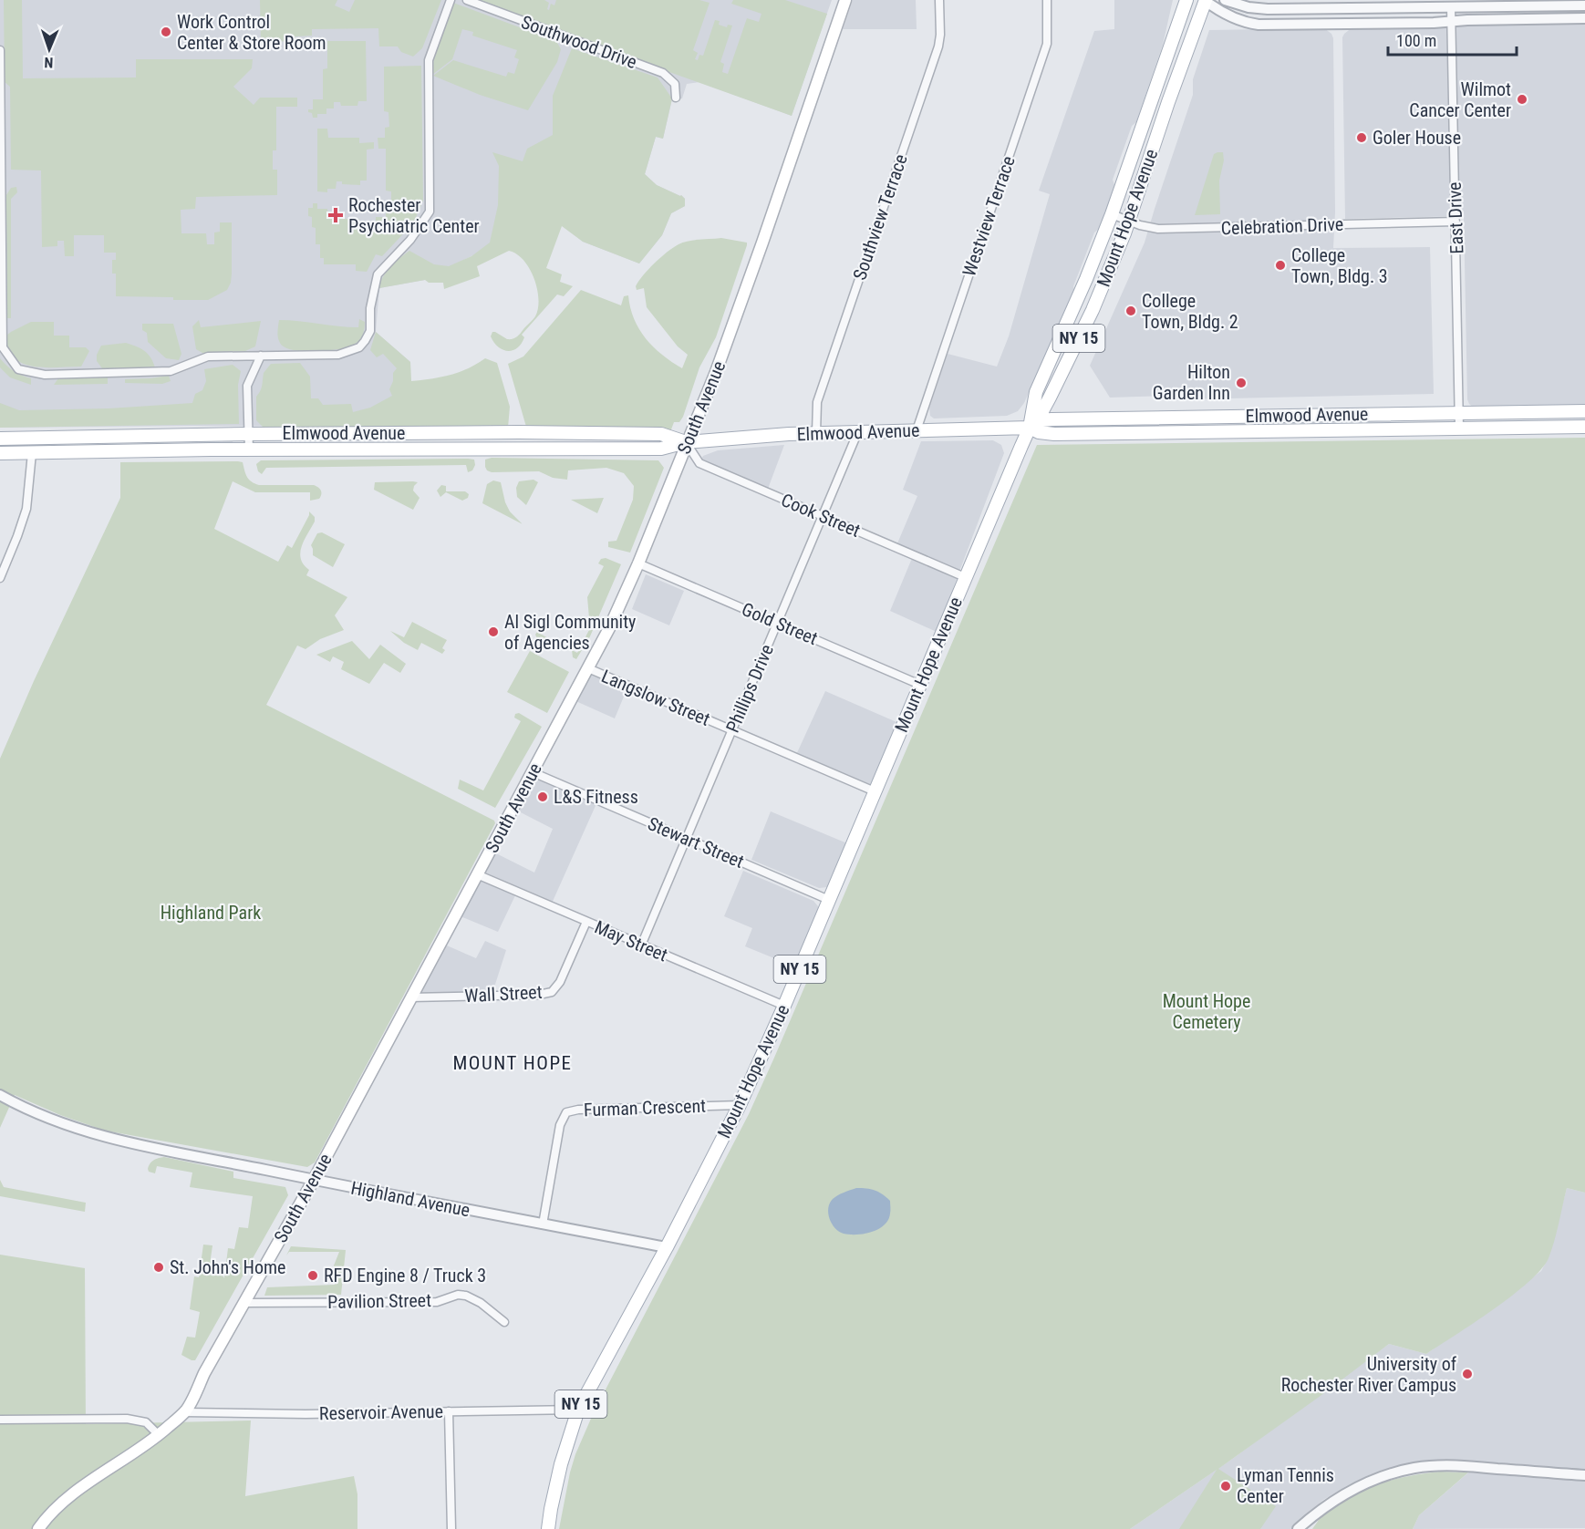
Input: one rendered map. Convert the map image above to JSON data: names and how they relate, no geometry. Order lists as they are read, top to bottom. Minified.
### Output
{"streets":{"main road":["Mount Hope Avenue","NY 15","South Avenue","Elmwood Avenue"],"street":["Southwood Drive","Westview Terrace","Southview Terrace","East Drive","Celebration Drive","Cook Street","Gold Street","Phillips Drive","Langslow Street","Stewart Street","May Street","Wall Street","Furman Crescent","Highland Avenue","Pavilion Street","Reservoir Avenue"]},"crossings":[["Westview Terrace","Elmwood Avenue"],["Southview Terrace","Elmwood Avenue"],["Mount Hope Avenue","Celebration Drive"],["Mount Hope Avenue","Elmwood Avenue"],["Mount Hope Avenue","Cook Street"],["Mount Hope Avenue","Gold Street"],["Mount Hope Avenue","Langslow Street"],["Mount Hope Avenue","Stewart Street"],["Mount Hope Avenue","May Street"],["Mount Hope Avenue","Furman Crescent"],["Mount Hope Avenue","Highland Avenue"],["Mount Hope Avenue","Reservoir Avenue"],["East Drive","Celebration Drive"],["East Drive","Elmwood Avenue"],["South Avenue","Elmwood Avenue"],["South Avenue","Cook Street"],["South Avenue","Gold Street"],["South Avenue","Langslow Street"],["South Avenue","Stewart Street"],["South Avenue","May Street"],["South Avenue","Wall Street"],["South Avenue","Highland Avenue"],["South Avenue","Pavilion Street"],["South Avenue","Reservoir Avenue"],["Elmwood Avenue","Cook Street"],["Elmwood Avenue","Phillips Drive"],["Cook Street","Phillips Drive"],["Gold Street","Phillips Drive"],["Phillips Drive","Langslow Street"],["Phillips Drive","Stewart Street"],["Phillips Drive","May Street"],["May Street","Wall Street"],["Furman Crescent","Highland Avenue"]],"districts":["MOUNT HOPE"],"parks":["Highland Park","Mount Hope Cemetery"],"places":{"other":["Work Control Center & Store Room","Wilmot Cancer Center","Goler House","College Town, Bldg. 3","College Town, Bldg. 2","Hilton Garden Inn","Al Sigl Community of Agencies","L&S Fitness","St. John's Home","RFD Engine 8 / Truck 3","University of Rochester River Campus","Lyman Tennis Center"],"health":["Rochester Psychiatric Center"]},"scale_bar":"100 m","north":"bottom"}
